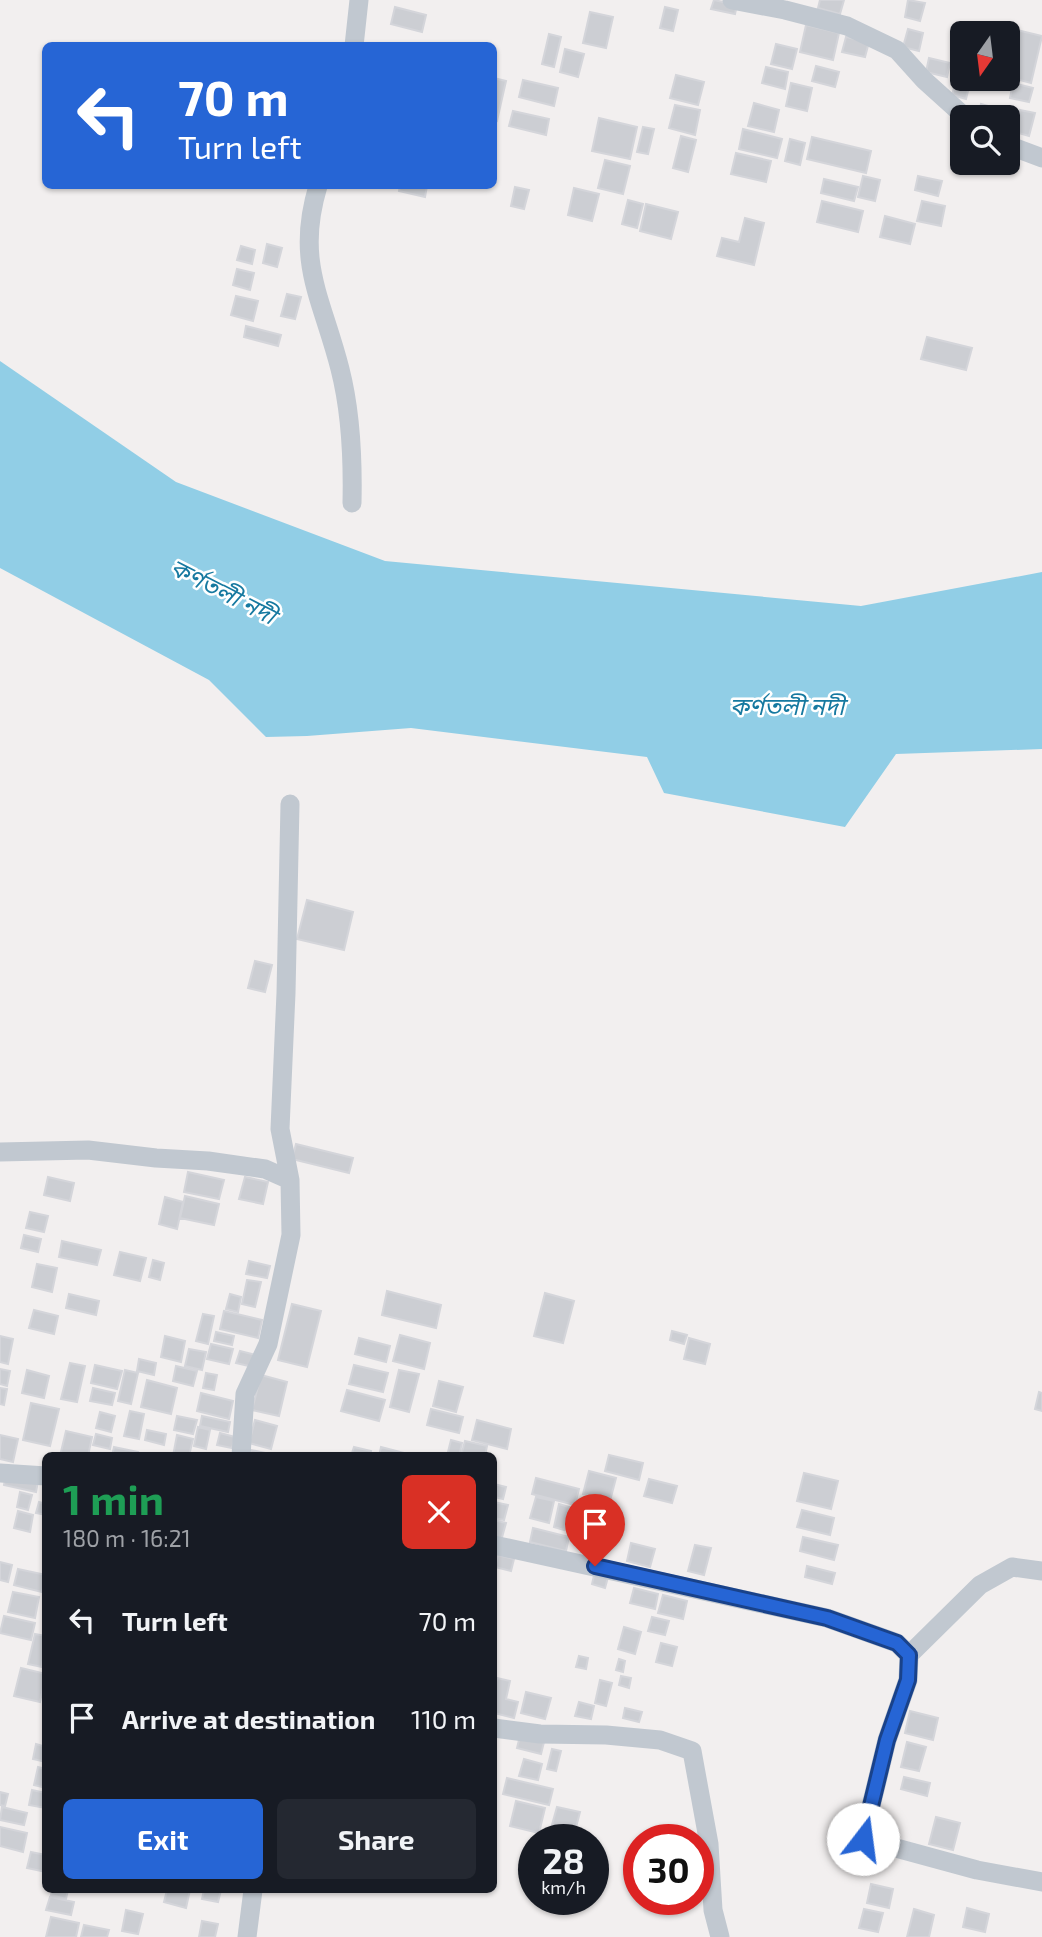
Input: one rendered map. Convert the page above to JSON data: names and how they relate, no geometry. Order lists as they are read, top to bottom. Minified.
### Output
{"water":["কর্ণতলী নদী"],"north":"bottom","page":{"turn":["70 m","Turn left"],"heading":["1 min","180 m · 16:21"],"list":[{"name":"Turn left","value":"70 m"},{"name":"Arrive at destination","value":"110 m"}],"buttons":["Exit","Share"],"speed":"28 km/h","limit":"30"}}
